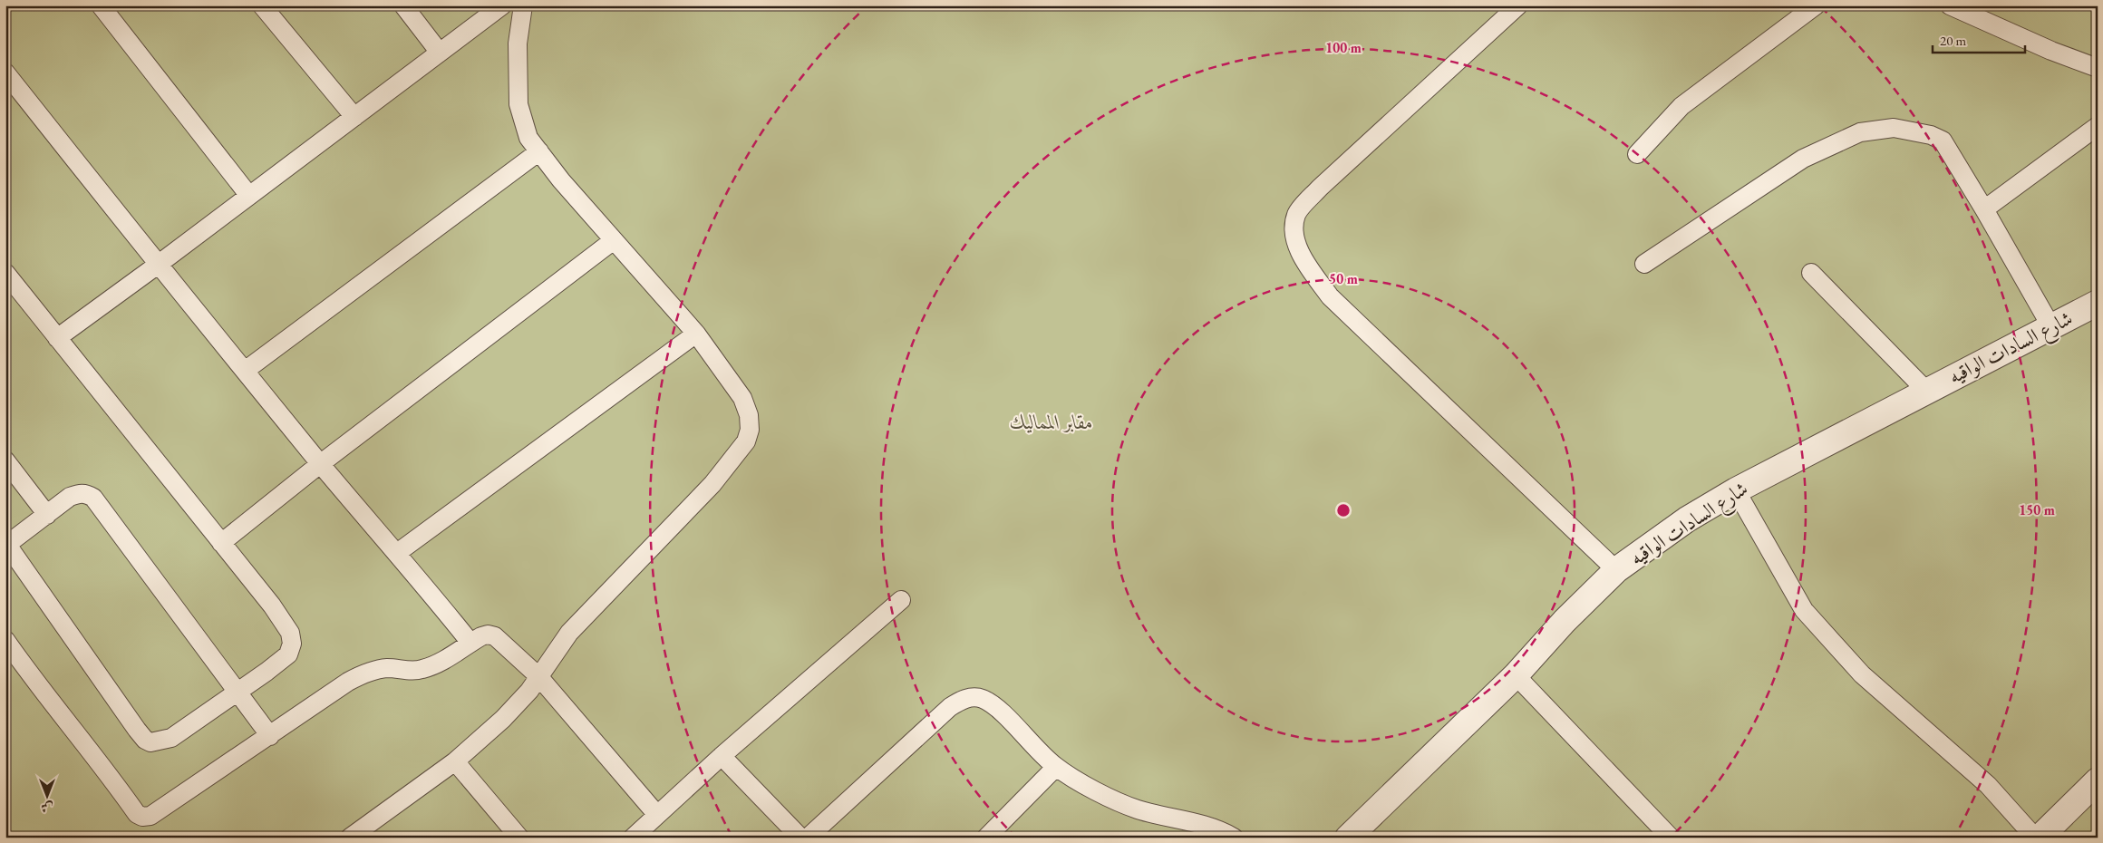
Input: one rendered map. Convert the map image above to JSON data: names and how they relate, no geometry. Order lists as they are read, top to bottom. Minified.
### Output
{"streets":{"street":["شارع السادات الواقيه"]},"parks":["مقابر المماليك"],"scale_bar":"20 m","north":"bottom","rings":["100 m","50 m","150 m"]}
